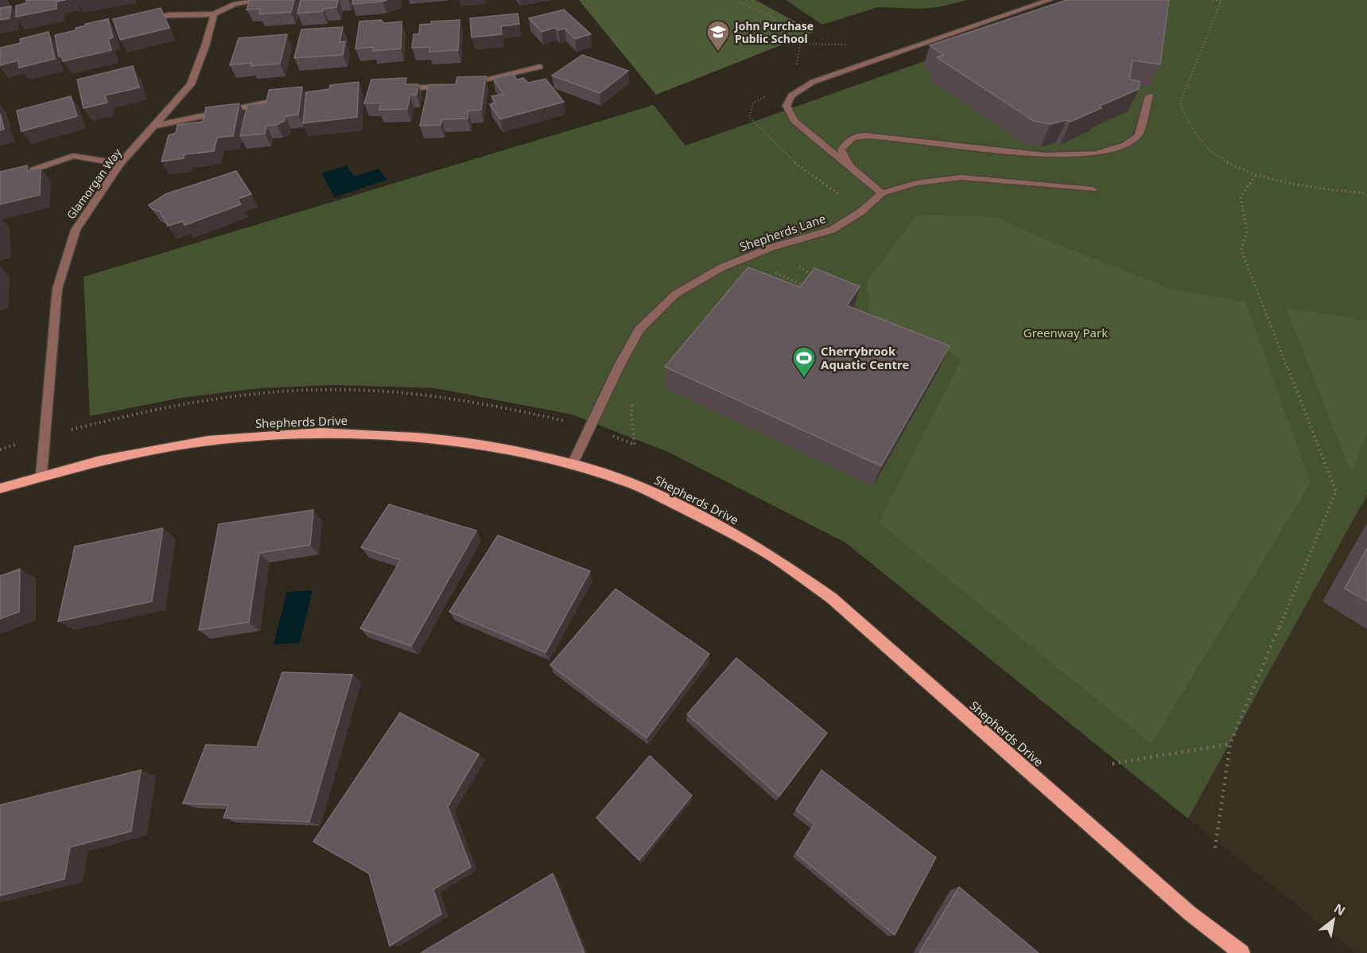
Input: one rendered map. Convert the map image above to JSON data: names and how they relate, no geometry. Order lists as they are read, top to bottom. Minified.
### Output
{"streets":{"main road":["Shepherds Drive"],"street":["Glamorgan Way","Shepherds Lane"]},"crossings":[["Glamorgan Way","Shepherds Drive"],["Shepherds Lane","Shepherds Drive"]],"parks":["Greenway Park"],"places":{"school or university":["John Purchase Public School"],"sports":["Cherrybrook Aquatic Centre"]},"north":"top right"}
